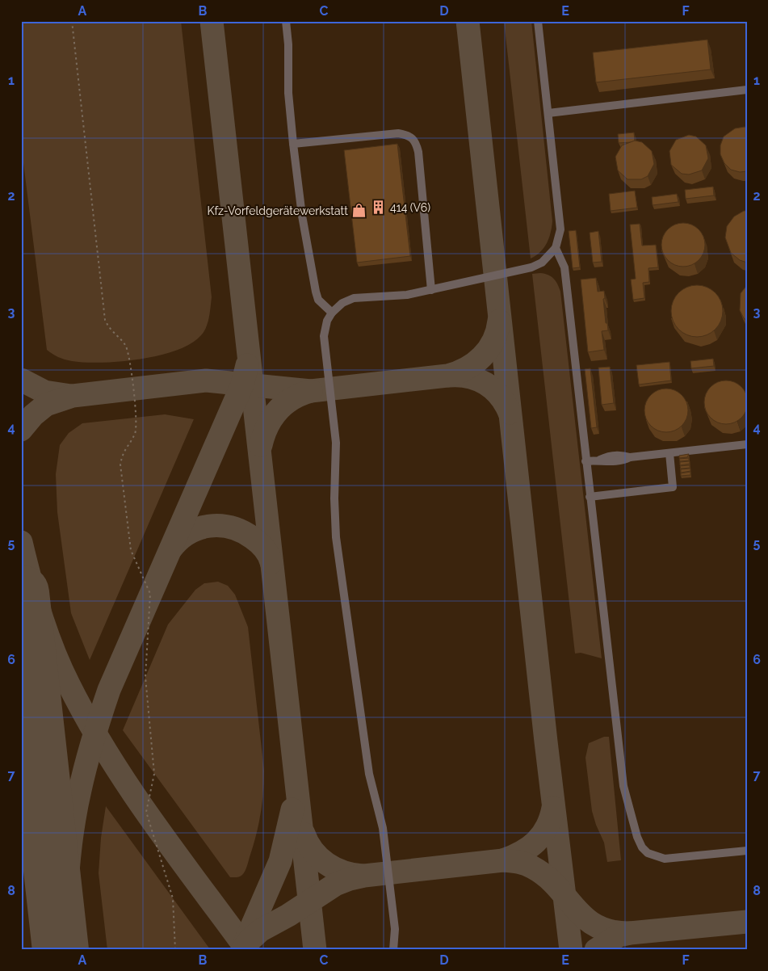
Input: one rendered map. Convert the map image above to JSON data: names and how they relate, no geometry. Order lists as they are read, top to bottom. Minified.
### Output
{"places":{"building":["414 (V6)"],"shop":["Kfz-Vorfeldgerätewerkstatt"]},"grid":{"columns":["A","B","C","D","E","F"],"rows":["1","2","3","4","5","6","7","8"]}}
